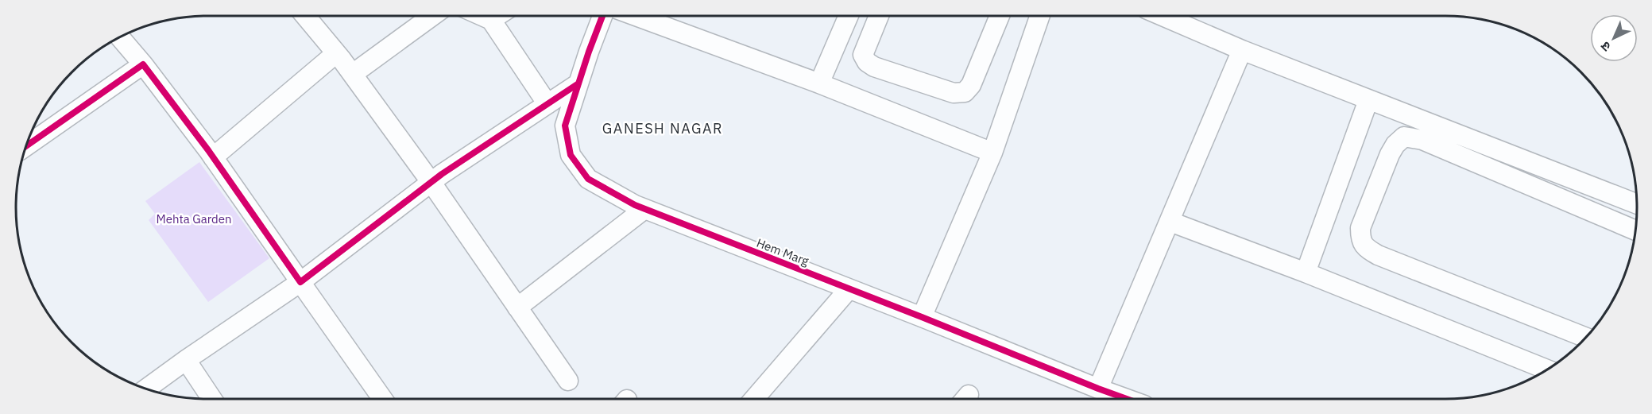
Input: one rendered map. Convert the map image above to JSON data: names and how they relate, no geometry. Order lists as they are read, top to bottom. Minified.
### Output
{"streets":{"street":["Hem Marg"]},"districts":["GANESH NAGAR"],"parks":["Mehta Garden"],"north":"bottom left"}
